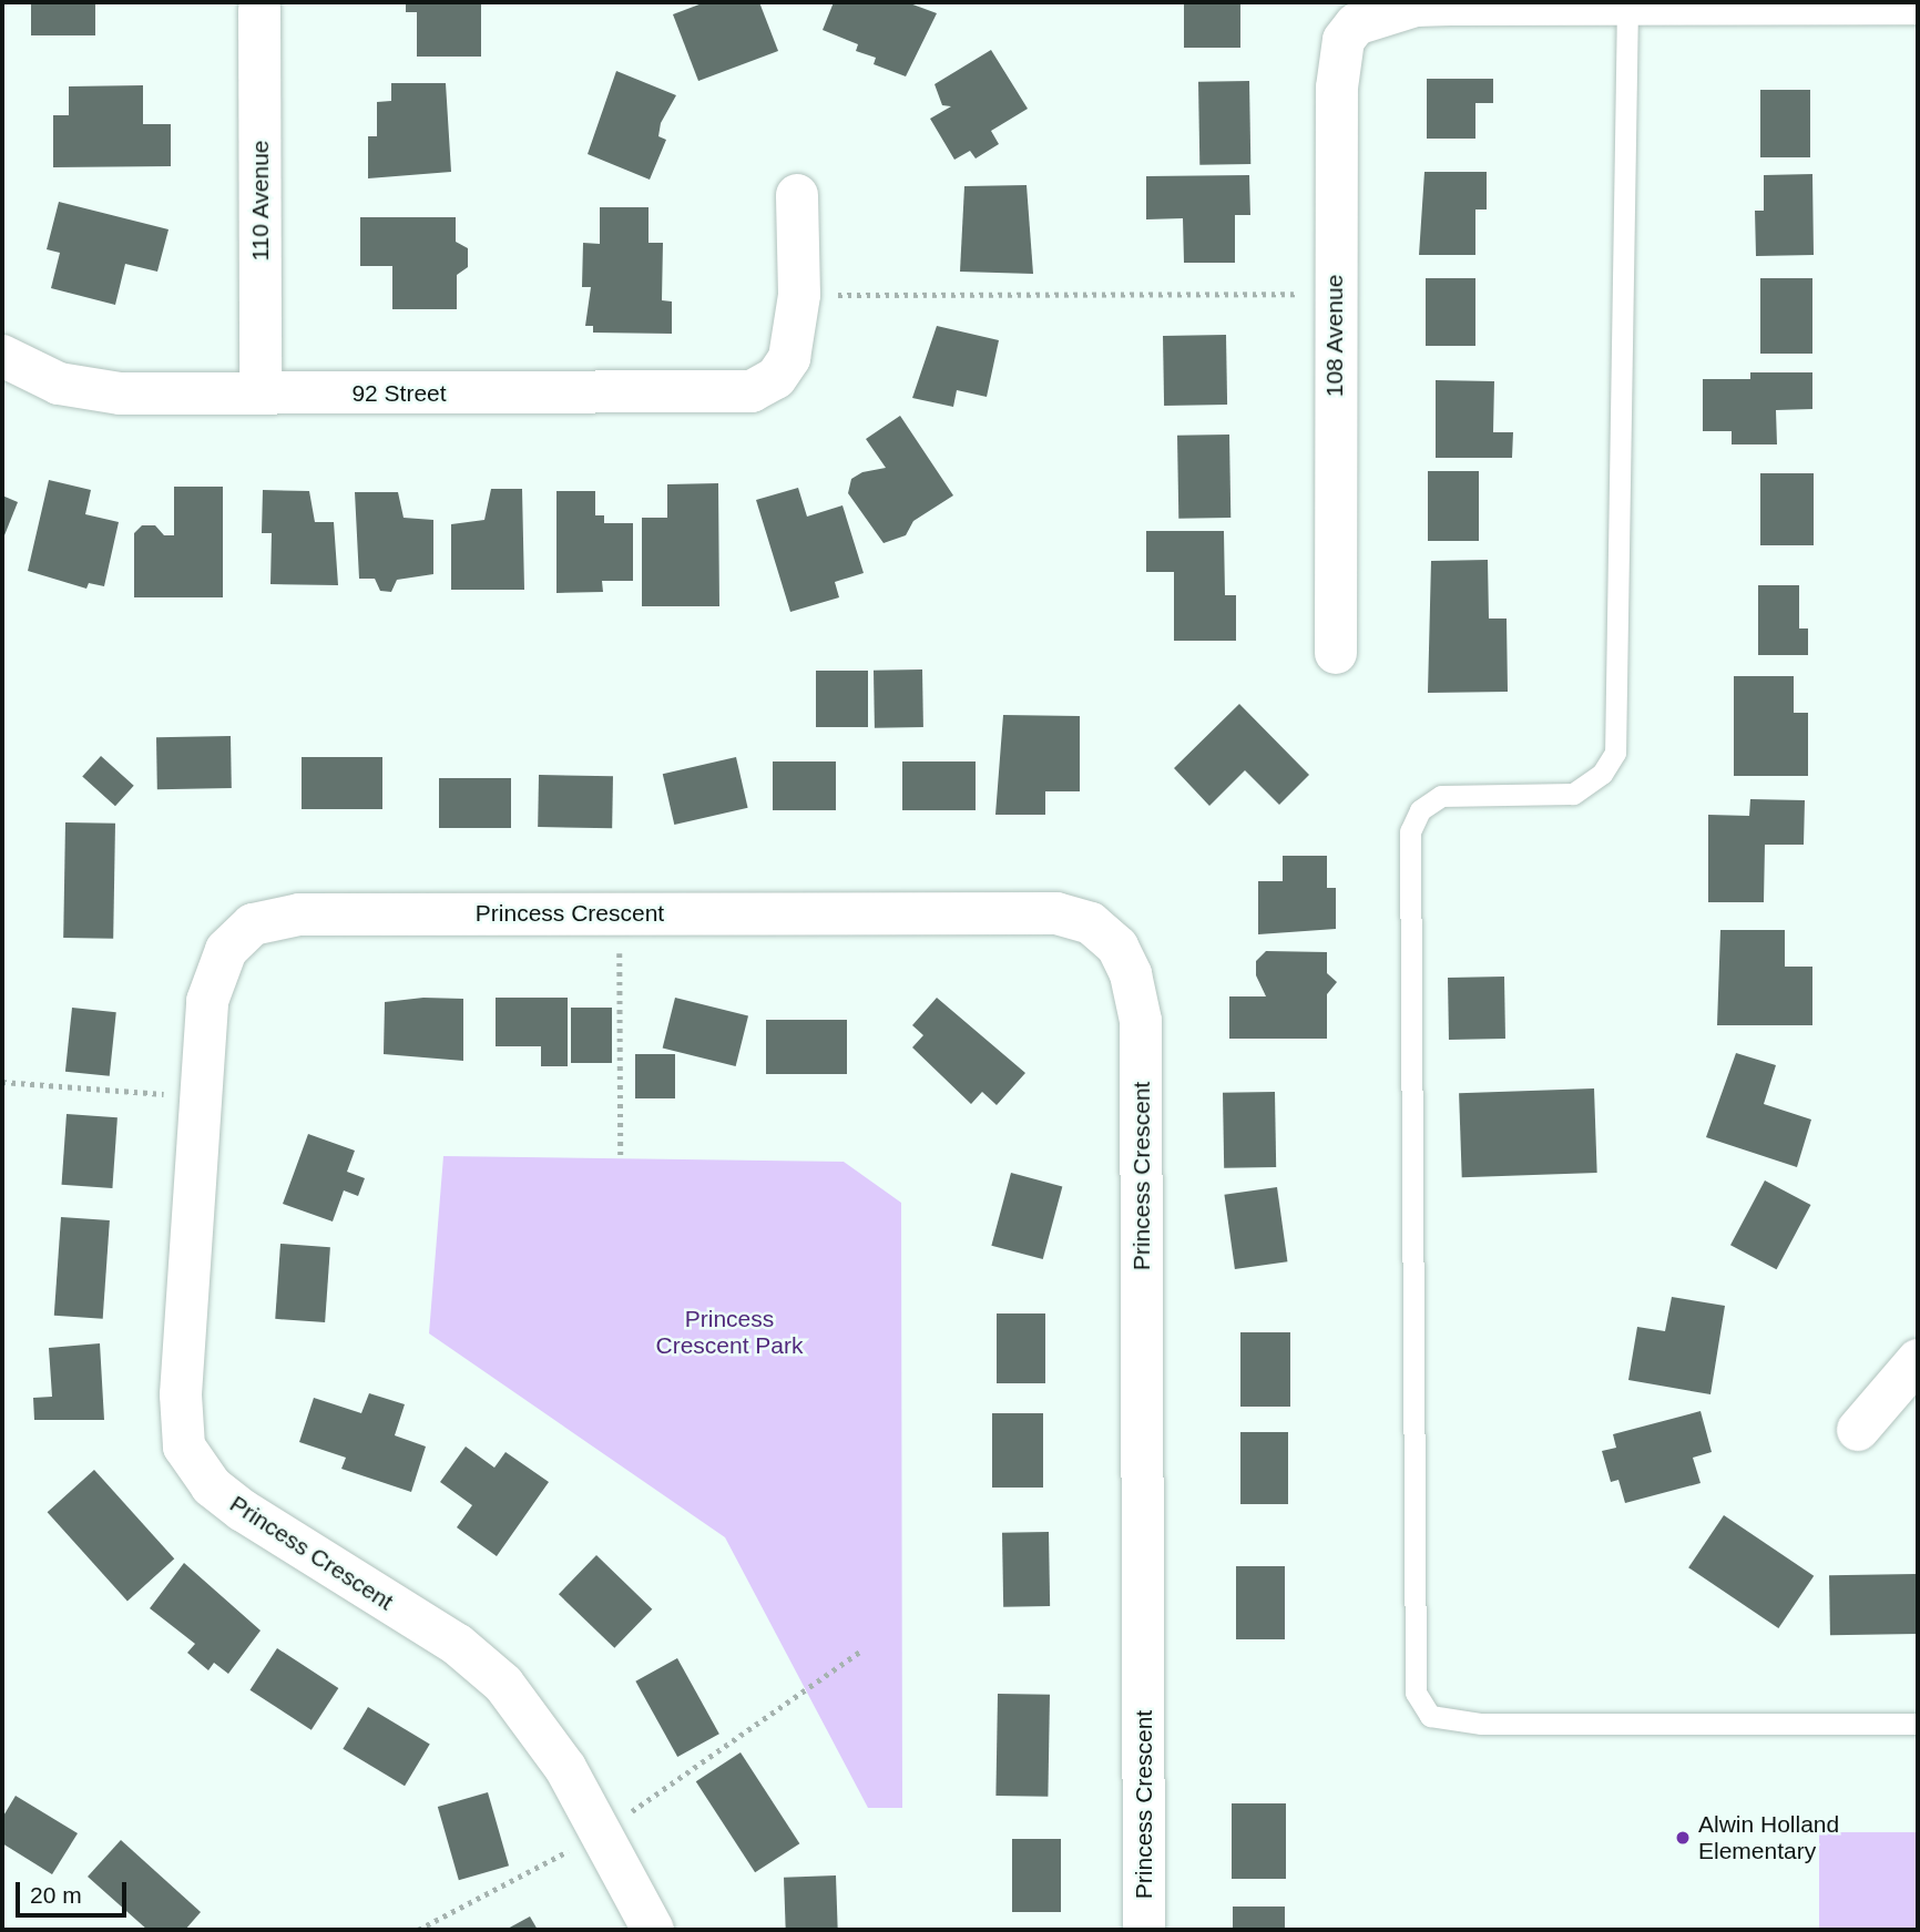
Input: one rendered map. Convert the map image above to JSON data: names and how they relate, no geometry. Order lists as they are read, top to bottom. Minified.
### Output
{"streets":{"street":["110 Avenue","108 Avenue","92 Street","Princess Crescent"]},"crossings":[["110 Avenue","92 Street"]],"parks":["Princess Crescent Park"],"places":["Alwin Holland Elementary"],"scale_bar":"20 m"}
